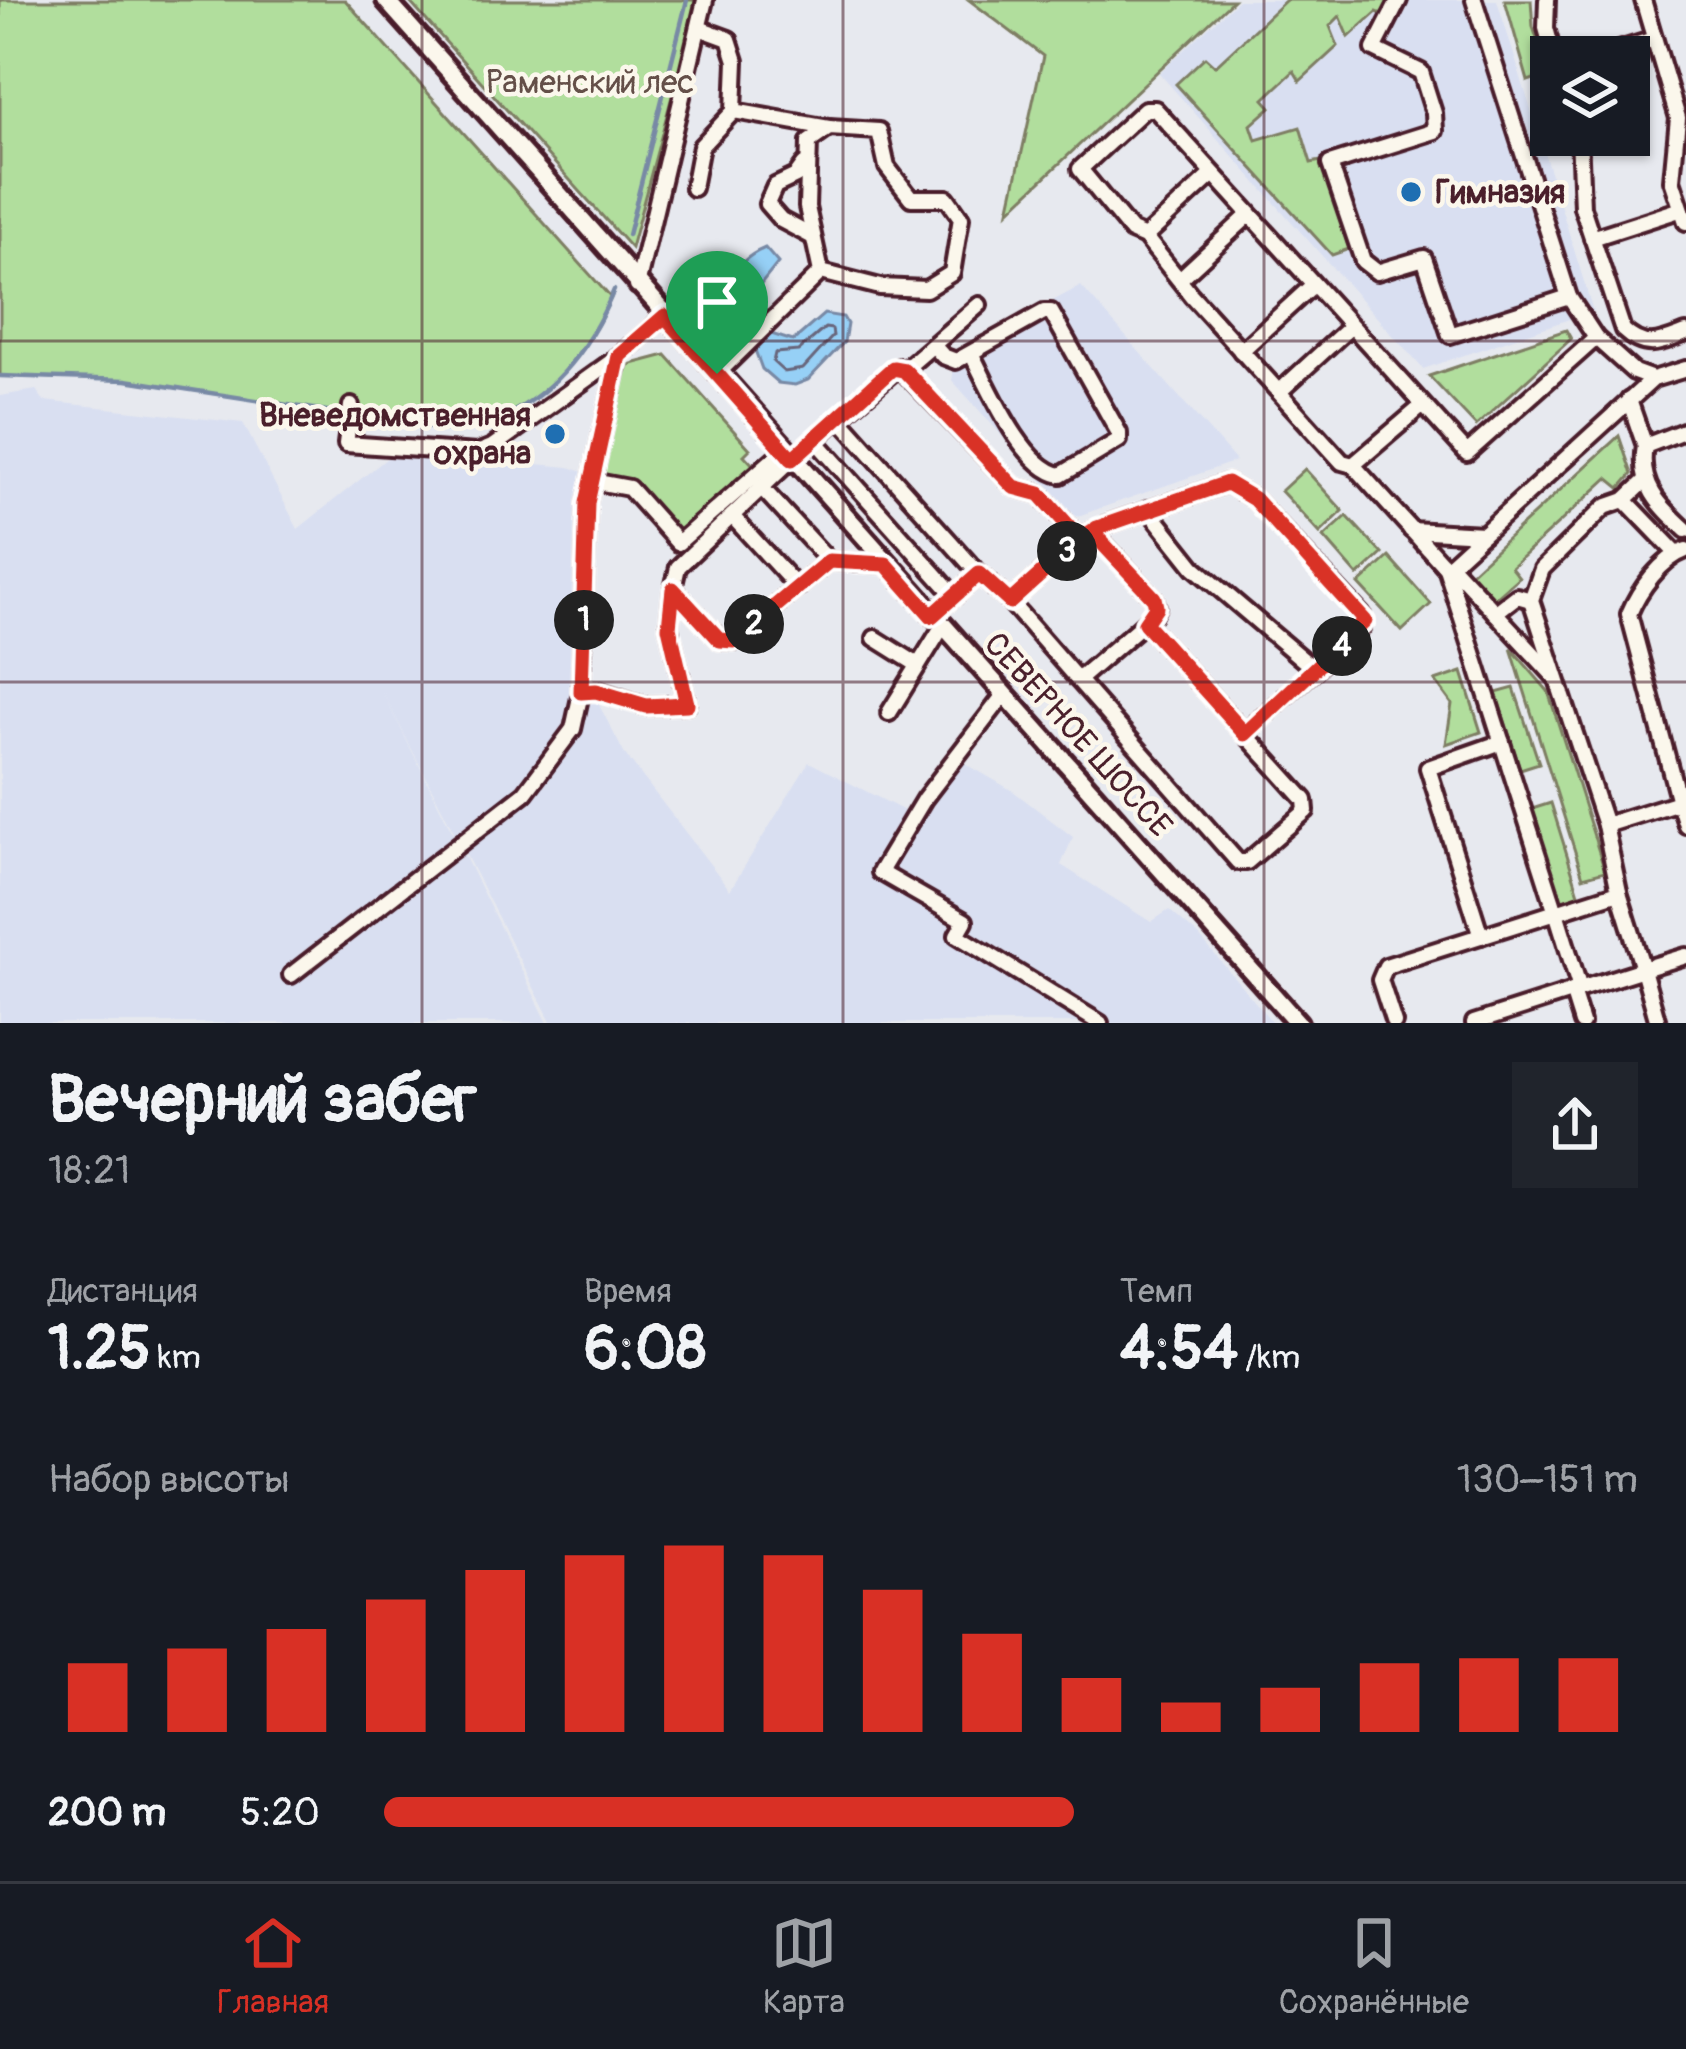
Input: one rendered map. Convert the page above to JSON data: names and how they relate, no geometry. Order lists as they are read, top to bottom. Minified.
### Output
{"streets":{"main road":["СЕВЕРНОЕ ШОССЕ"]},"parks":["Раменский лес"],"places":["Гимназия","Вневедомственная охрана"],"page":{"pins":["3","1","2","4"],"heading":["Вечерний забег","18:21"],"stats":[["Дистанция","1.25 km"],["Время","6:08"],["Темп","4:54 /km"]],"chart":["Набор высоты","130–151 m"],"list":[{"name":"200 m","note":"5:20"}],"tabs":["Главная","Карта","Сохранённые"]}}
